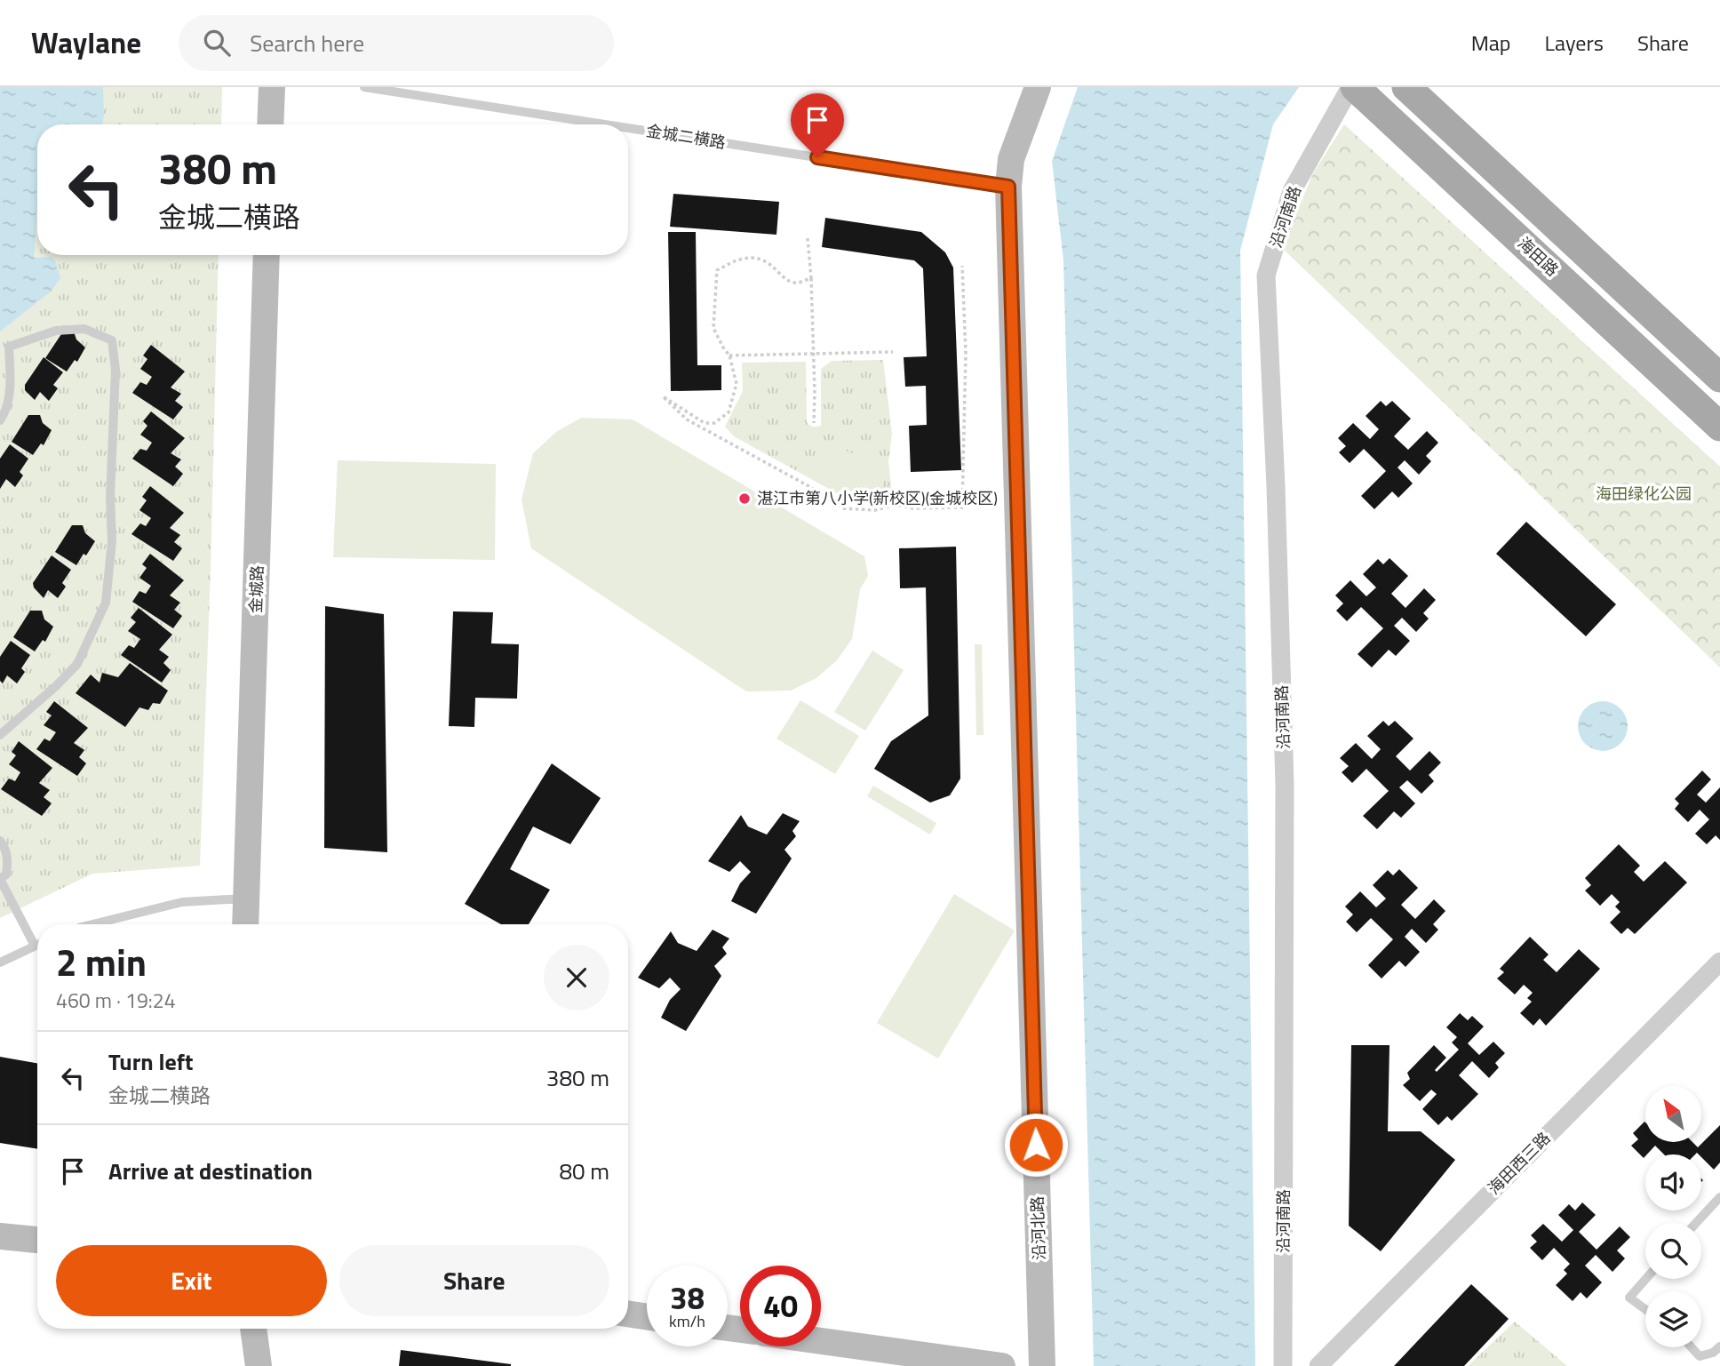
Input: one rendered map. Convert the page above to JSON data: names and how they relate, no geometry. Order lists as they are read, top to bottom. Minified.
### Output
{"streets":{"main road":["海田路"],"street":["沿河南路","金城路","海田西三路","沿河北路"],"lane":["金城二横路"]},"crossings":[["金城二横路","沿河北路"],["沿河南路","海田路"]],"parks":["海田绿化公园"],"places":["湛江市第八小学(新校区)(金城校区)"],"north":"top left","page":{"header":"Waylane","search":"Search here","nav":["Map","Layers","Share"],"turn":["380 m","金城二横路"],"heading":["2 min","460 m · 19:24"],"list":[{"name":"Turn left","note":"金城二横路","value":"380 m"},{"name":"Arrive at destination","value":"80 m"}],"buttons":["Exit","Share"],"speed":"38 km/h","limit":"40"}}
